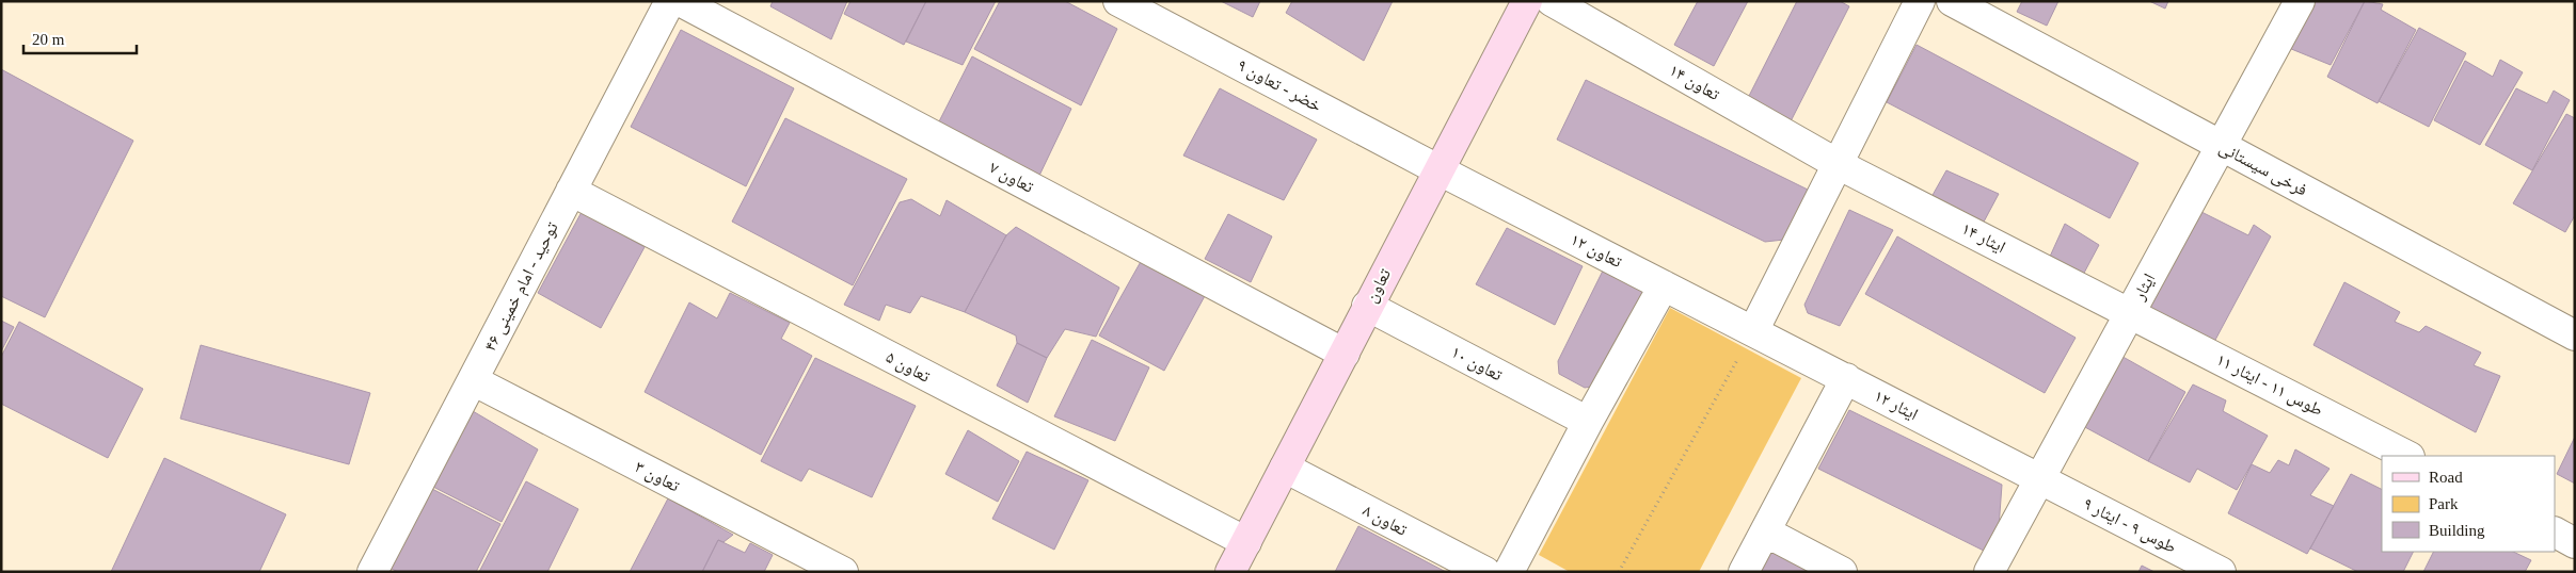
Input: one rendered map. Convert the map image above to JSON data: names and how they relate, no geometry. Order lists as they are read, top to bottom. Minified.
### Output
{"streets":{"main road":["تعاون"],"street":["تعاون ۱۴","خضر - تعاون ۹","فرخی سیستانی","تعاون ۷","ایثار ۱۴","تعاون ۱۲","توحید - امام خمینی ۴۶","ایثار","تعاون ۱۰","تعاون ۵","طوس ۱۱ - ایثار ۱۱","ایثار ۱۲","تعاون ۳","تعاون ۸","طوس ۹ - ایثار ۹"]},"crossings":[["تعاون ۱۴","ایثار ۱۴"],["خضر - تعاون ۹","تعاون ۱۲"],["خضر - تعاون ۹","تعاون"],["فرخی سیستانی","ایثار"],["تعاون ۷","تعاون"],["ایثار ۱۴","ایثار"],["ایثار ۱۴","طوس ۱۱ - ایثار ۱۱"],["تعاون ۱۲","تعاون"],["تعاون ۱۲","ایثار ۱۲"],["تعاون","تعاون ۱۰"],["تعاون","تعاون ۵"],["تعاون","تعاون ۸"],["توحید - امام خمینی ۴۶","تعاون ۵"],["توحید - امام خمینی ۴۶","تعاون ۳"],["ایثار","طوس ۱۱ - ایثار ۱۱"],["ایثار","ایثار ۱۲"],["ایثار","طوس ۹ - ایثار ۹"],["ایثار ۱۲","طوس ۹ - ایثار ۹"]],"legend":["Road","Park","Building"],"scale_bar":"20 m"}
